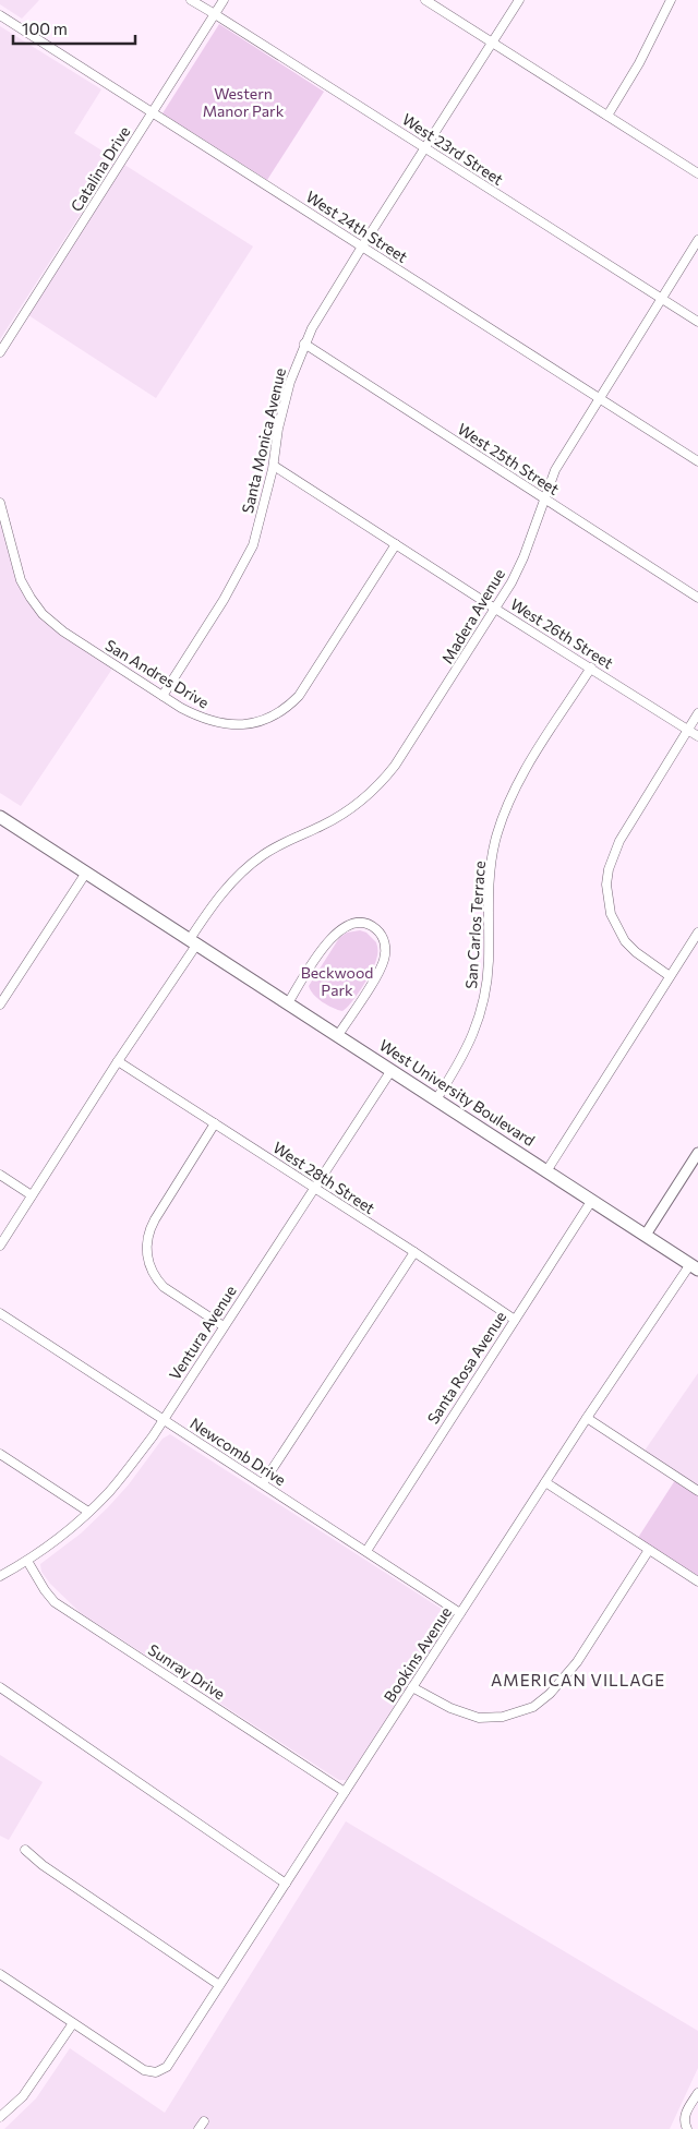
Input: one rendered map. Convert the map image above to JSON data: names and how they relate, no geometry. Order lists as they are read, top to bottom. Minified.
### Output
{"streets":{"main road":["West University Boulevard"],"street":["West 23rd Street","Catalina Drive","West 24th Street","Santa Monica Avenue","West 25th Street","Madera Avenue","West 26th Street","San Andres Drive","San Carlos Terrace","West 28th Street","Ventura Avenue","Santa Rosa Avenue","Newcomb Drive","Bookins Avenue","Sunray Drive"]},"crossings":[["West 23rd Street","Catalina Drive"],["West 23rd Street","Santa Monica Avenue"],["West 23rd Street","Madera Avenue"],["Catalina Drive","West 24th Street"],["West 24th Street","Santa Monica Avenue"],["West 24th Street","Madera Avenue"],["Santa Monica Avenue","West 25th Street"],["Santa Monica Avenue","West 26th Street"],["Santa Monica Avenue","San Andres Drive"],["West 25th Street","Madera Avenue"],["Madera Avenue","West 26th Street"],["Madera Avenue","West University Boulevard"],["Madera Avenue","West 28th Street"],["West 26th Street","San Andres Drive"],["West 26th Street","San Carlos Terrace"],["San Carlos Terrace","West University Boulevard"],["West University Boulevard","Ventura Avenue"],["West University Boulevard","Santa Rosa Avenue"],["West University Boulevard","Bookins Avenue"],["West 28th Street","Ventura Avenue"],["West 28th Street","Santa Rosa Avenue"],["Ventura Avenue","Newcomb Drive"],["Ventura Avenue","Sunray Drive"],["Santa Rosa Avenue","Newcomb Drive"],["Newcomb Drive","Bookins Avenue"],["Bookins Avenue","Sunray Drive"]],"districts":["AMERICAN VILLAGE"],"parks":["Western Manor Park","Beckwood Park"],"scale_bar":"100 m"}
